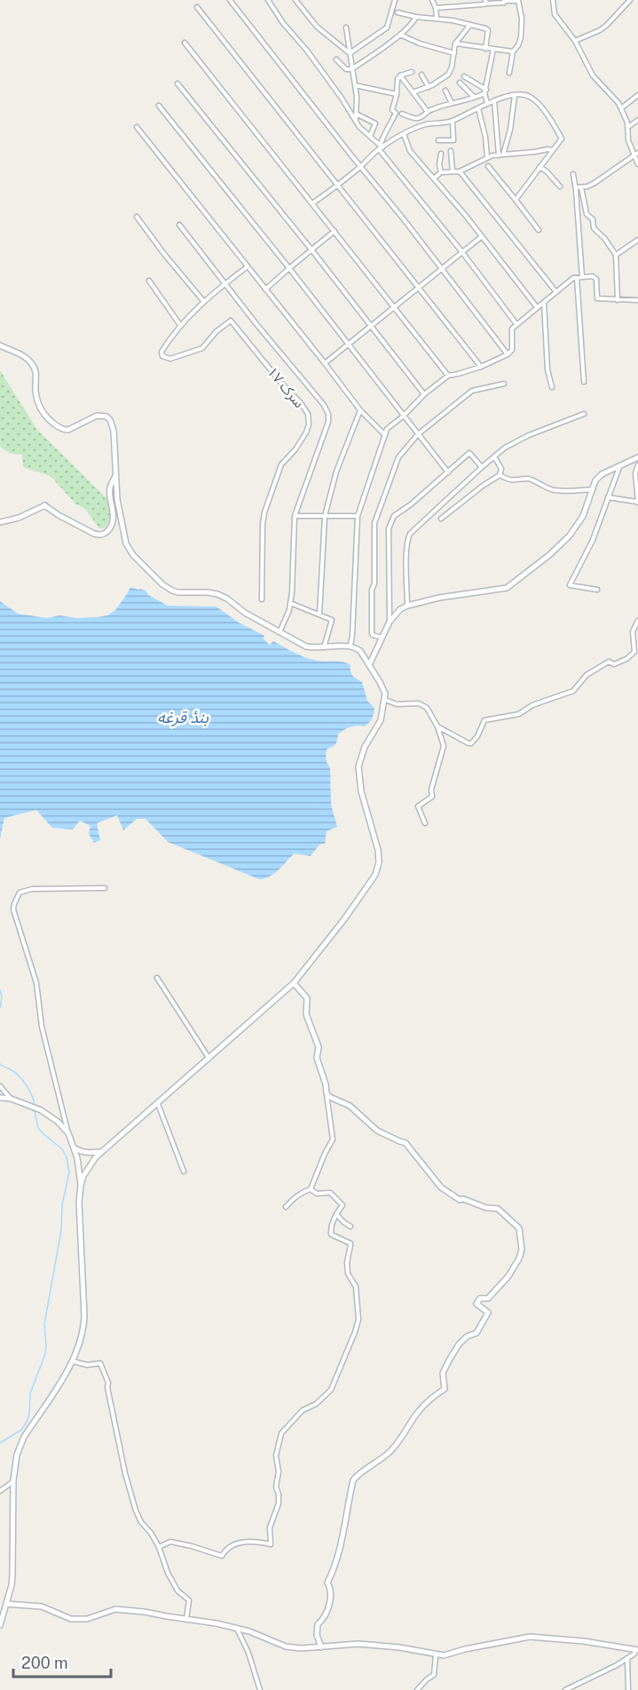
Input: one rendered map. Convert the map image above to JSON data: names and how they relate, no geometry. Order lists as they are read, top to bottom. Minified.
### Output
{"streets":{"street":["سرک ۱۷"]},"water":["بندٔ قرغه"],"scale_bar":"200 m"}
